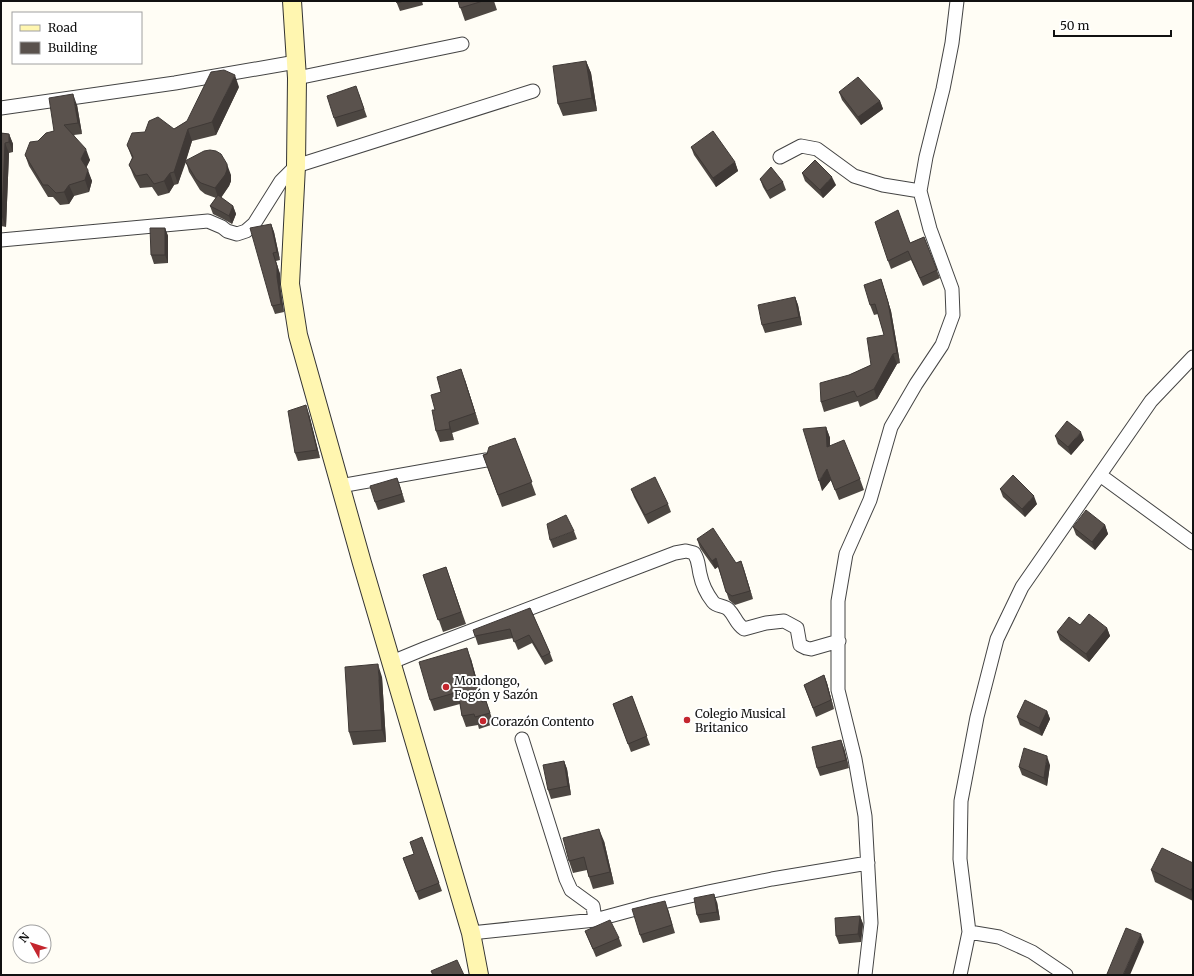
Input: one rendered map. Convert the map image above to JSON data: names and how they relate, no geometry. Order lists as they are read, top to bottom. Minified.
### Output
{"places":["Mondongo, Fogón y Sazón","Colegio Musical Britanico","Corazón Contento"],"legend":["Road","Building"],"scale_bar":"50 m","north":"top left"}
